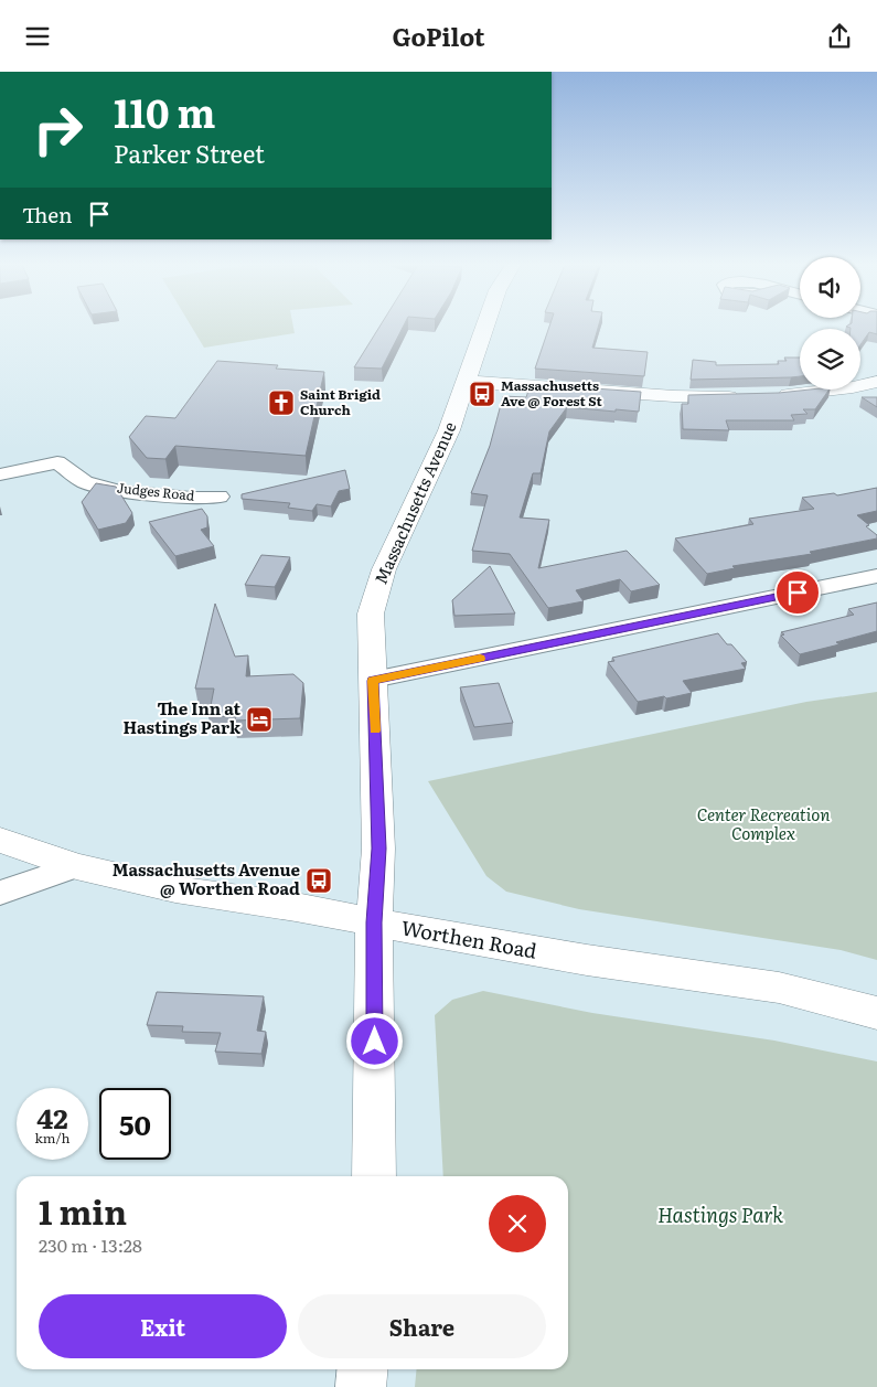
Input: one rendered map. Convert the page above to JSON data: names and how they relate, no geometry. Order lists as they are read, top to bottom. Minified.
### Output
{"streets":{"main road":["Massachusetts Avenue","Worthen Road"],"street":["Judges Road"]},"crossings":[["Massachusetts Avenue","Worthen Road"]],"parks":["Center Recreation Complex","Hastings Park"],"places":{"bus stop":["Massachusetts Ave @ Forest St","Massachusetts Avenue @ Worthen Road"],"church":["Saint Brigid Church"],"hotel":["The Inn at Hastings Park"]},"page":{"header":"GoPilot","turn":["110 m","Parker Street"],"then":"Then","speed":"42 km/h","limit":"50","heading":["1 min","230 m · 13:28"],"buttons":["Exit","Share"]}}
